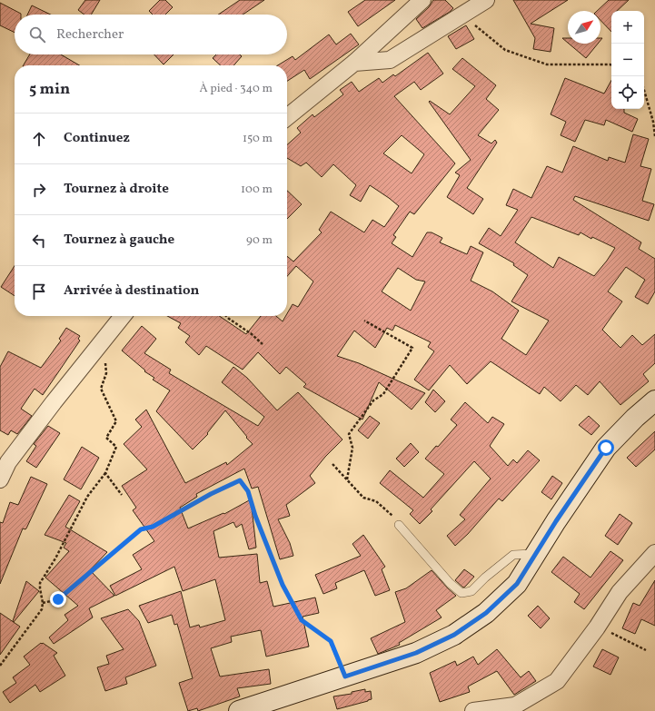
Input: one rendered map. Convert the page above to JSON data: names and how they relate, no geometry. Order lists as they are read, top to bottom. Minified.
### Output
{"north":"top right","page":{"map_buttons":["+","−"],"search":"Rechercher","heading":["5 min","À pied · 340 m"],"list":[["Continuez","150 m"],["Tournez à droite","100 m"],["Tournez à gauche","90 m"],"Arrivée à destination"]}}
